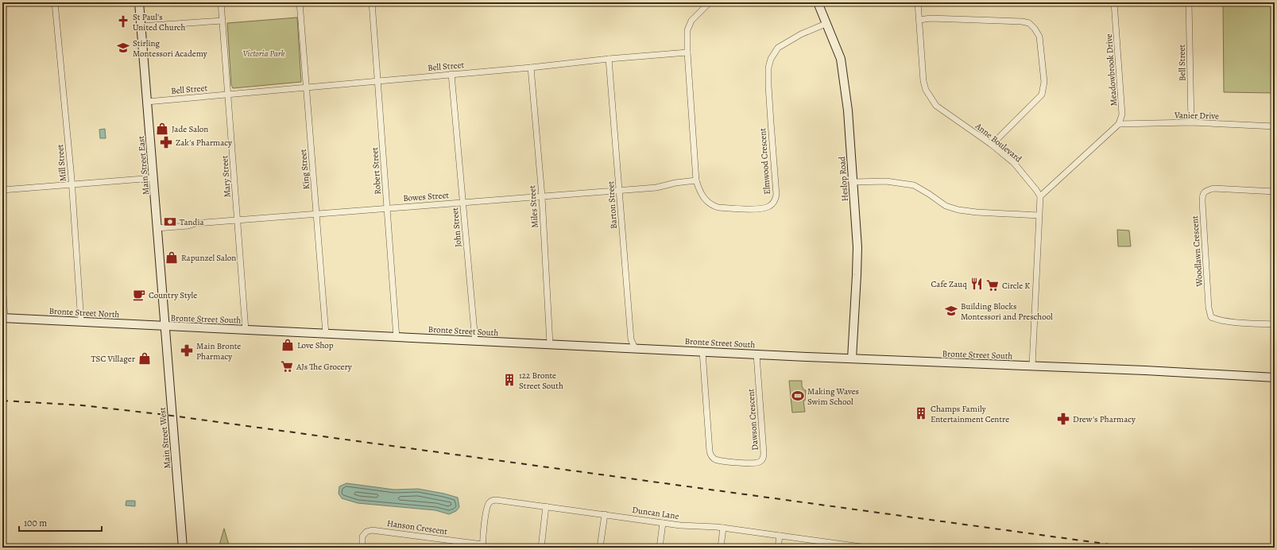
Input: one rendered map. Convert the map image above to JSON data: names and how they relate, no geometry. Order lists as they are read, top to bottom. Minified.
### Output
{"streets":{"main road":["Main Street East","Heslop Road","Bronte Street North","Bronte Street South","Main Street West"],"street":["Bell Street","Meadowbrook Drive","Vanier Drive","Anne Boulevard","Elmwood Crescent","Mill Street","King Street","Robert Street","Mary Street","Bowes Street","Barton Street","Miles Street","John Street","Woodlawn Crescent","Dawson Crescent","Duncan Lane","Hanson Crescent"]},"crossings":[["Bell Street","Vanier Drive"],["Bell Street","Elmwood Crescent"],["Bell Street","Main Street East"],["Bell Street","King Street"],["Bell Street","Robert Street"],["Bell Street","Mary Street"],["Bell Street","Barton Street"],["Bell Street","Miles Street"],["Bell Street","John Street"],["Meadowbrook Drive","Vanier Drive"],["Elmwood Crescent","Heslop Road"],["Elmwood Crescent","Bowes Street"],["Mill Street","Bronte Street North"],["Main Street East","Bowes Street"],["Main Street East","Bronte Street North"],["Main Street East","Bronte Street South"],["Main Street East","Main Street West"],["King Street","Bowes Street"],["King Street","Bronte Street South"],["Robert Street","Bowes Street"],["Robert Street","Bronte Street South"],["Mary Street","Bowes Street"],["Mary Street","Bronte Street South"],["Heslop Road","Bronte Street South"],["Bowes Street","Barton Street"],["Bowes Street","Miles Street"],["Bowes Street","John Street"],["Barton Street","Bronte Street South"],["Miles Street","Bronte Street South"],["John Street","Bronte Street South"],["Bronte Street North","Bronte Street South"],["Bronte Street North","Main Street West"],["Bronte Street South","Dawson Crescent"],["Bronte Street South","Main Street West"],["Duncan Lane","Hanson Crescent"]],"parks":["Victoria Park"],"places":{"church":["St Paul's United Church"],"school or university":["Stirling Montessori Academy","Building Blocks Montessori and Preschool"],"shop":["Jade Salon","Rapunzel Salon","Love Shop","TSC Villager"],"pharmacy":["Zak's Pharmacy","Main Bronte Pharmacy","Drew's Pharmacy"],"bank":["Tandia"],"restaurant":["Cafe Zauq"],"supermarket":["Circle K","AJs The Grocery"],"cafe":["Country Style"],"building":["122 Bronte Street South","Champs Family Entertainment Centre"],"sports":["Making Waves Swim School"]},"scale_bar":"100 m"}
